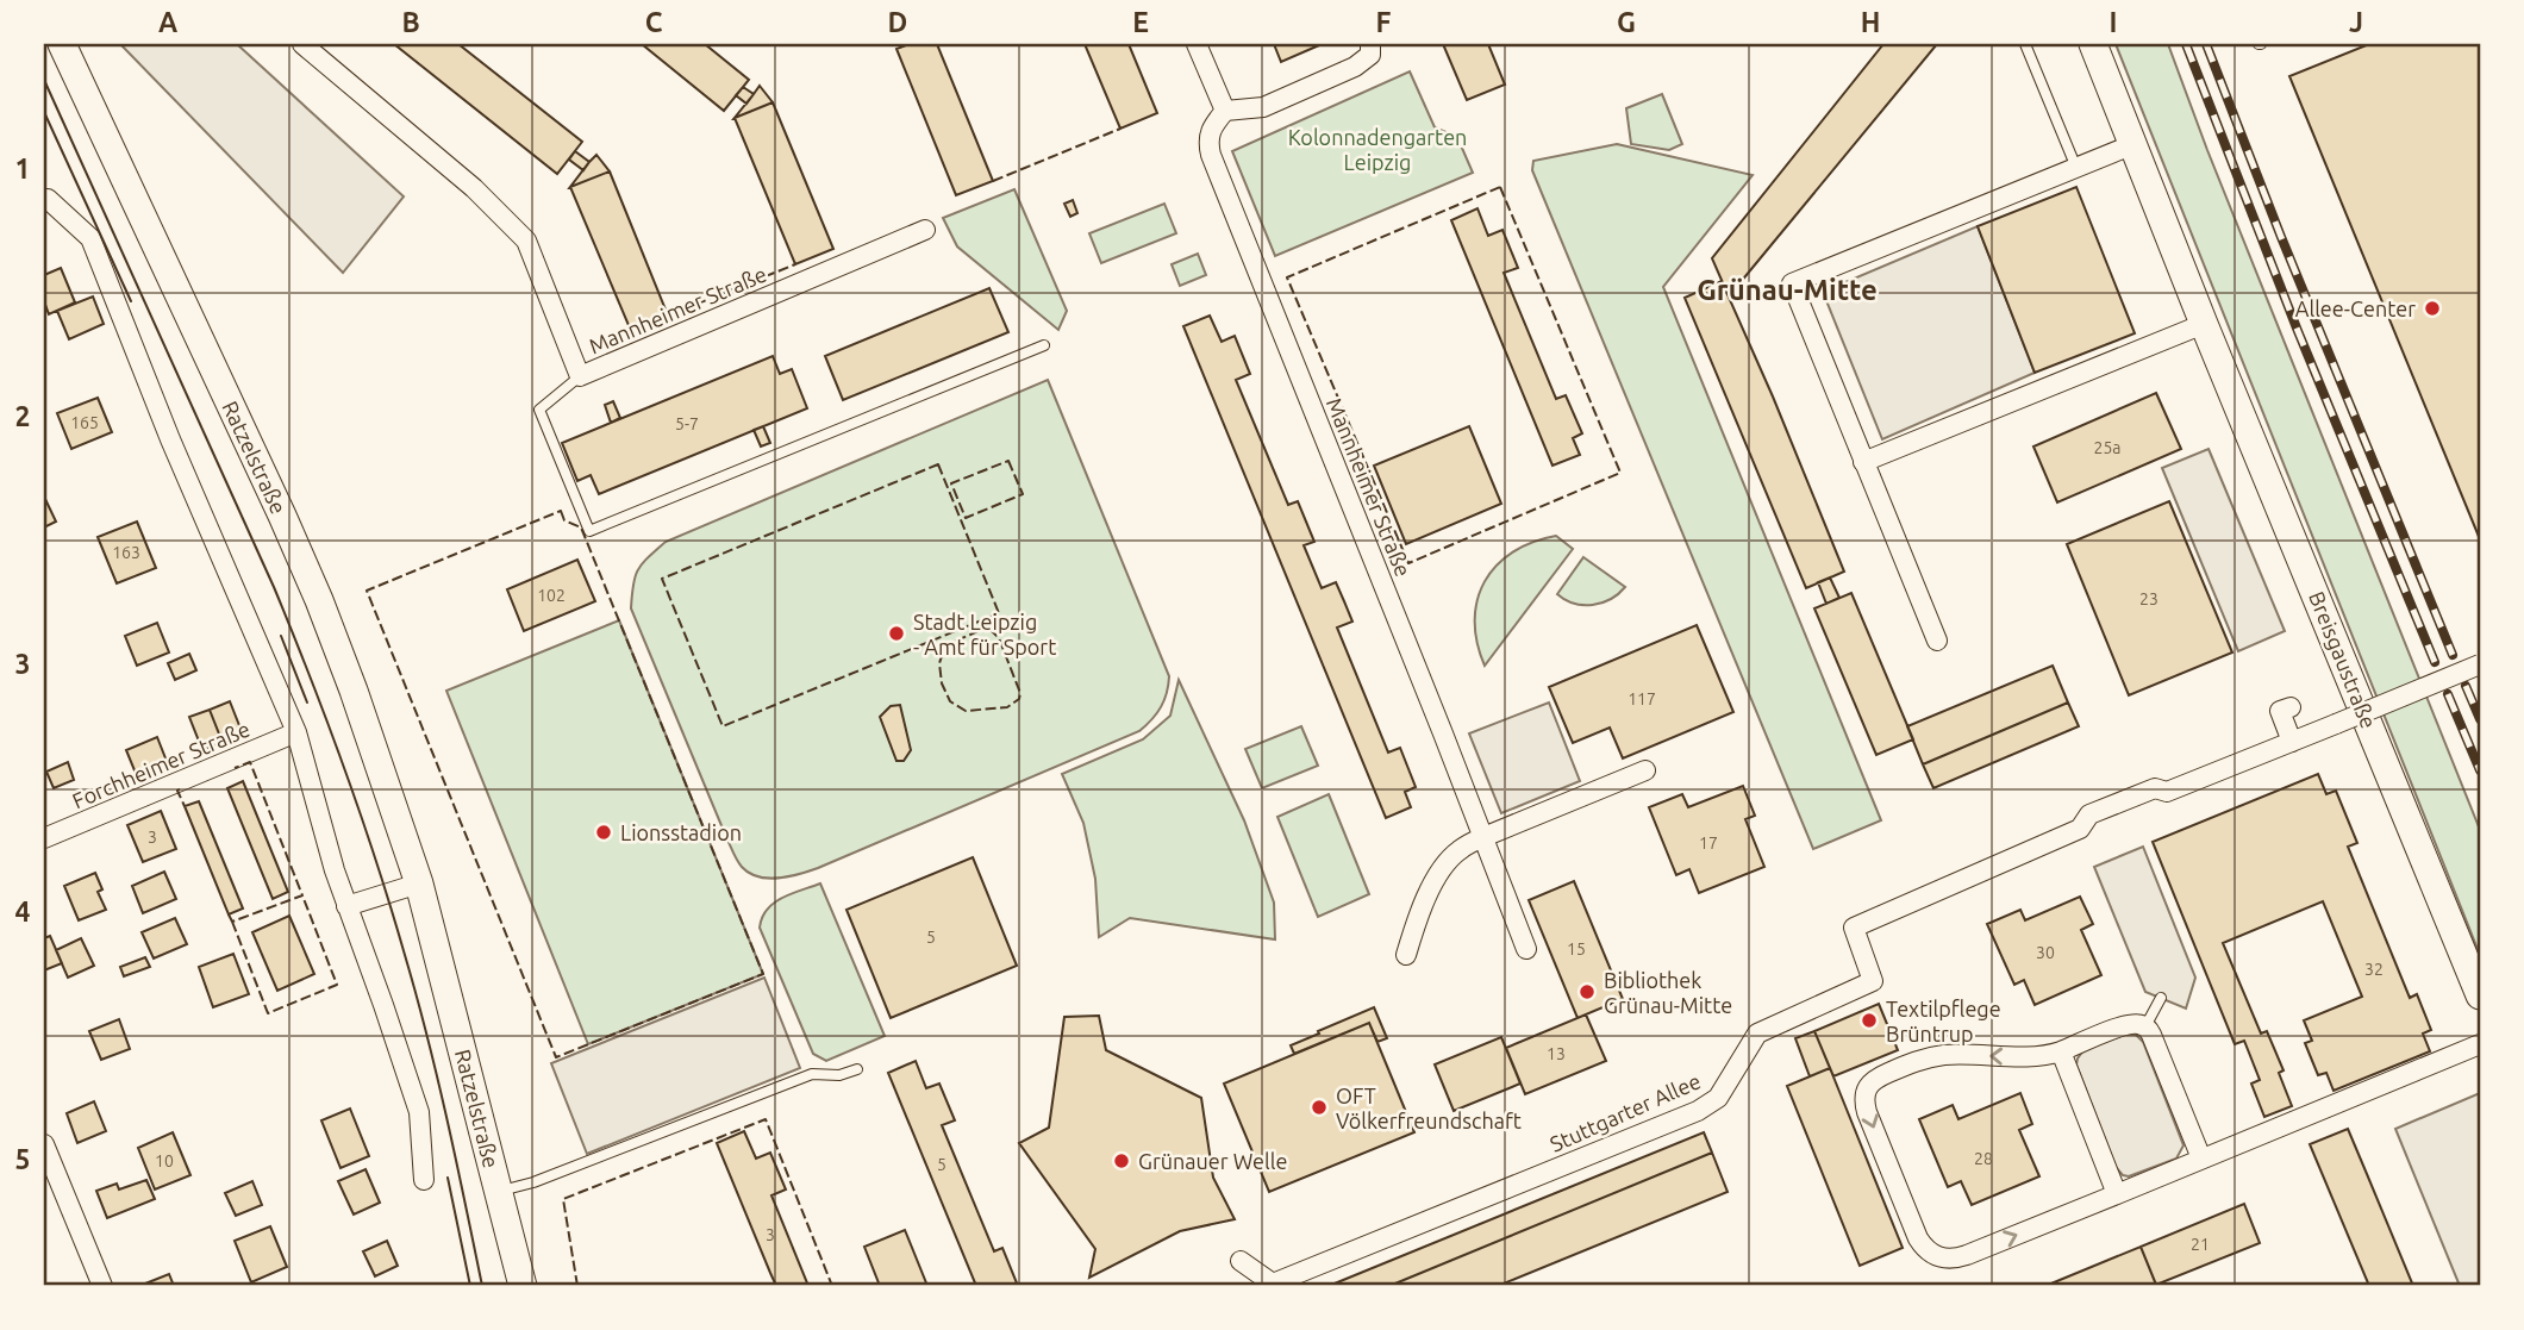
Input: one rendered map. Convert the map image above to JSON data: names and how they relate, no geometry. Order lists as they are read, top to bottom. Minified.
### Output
{"streets":{"main road":["Ratzelstraße","Breisgaustraße"],"street":["Mannheimer Straße","Forchheimer Straße","Stuttgarter Allee"]},"districts":["Grünau-Mitte"],"parks":["Kolonnadengarten Leipzig"],"places":["Allee-Center","Stadt Leipzig - Amt für Sport","Lionsstadion","Bibliothek Grünau-Mitte","Textilpflege Brüntrup","OFT Völkerfreundschaft","Grünauer Welle"],"house_numbers":["165","5-7","25a","163","102","23","117","3","17","5","15","30","32","13","28","10","5","3","21"],"grid":{"columns":["A","B","C","D","E","F","G","H","I","J"],"rows":["1","2","3","4","5"]}}
